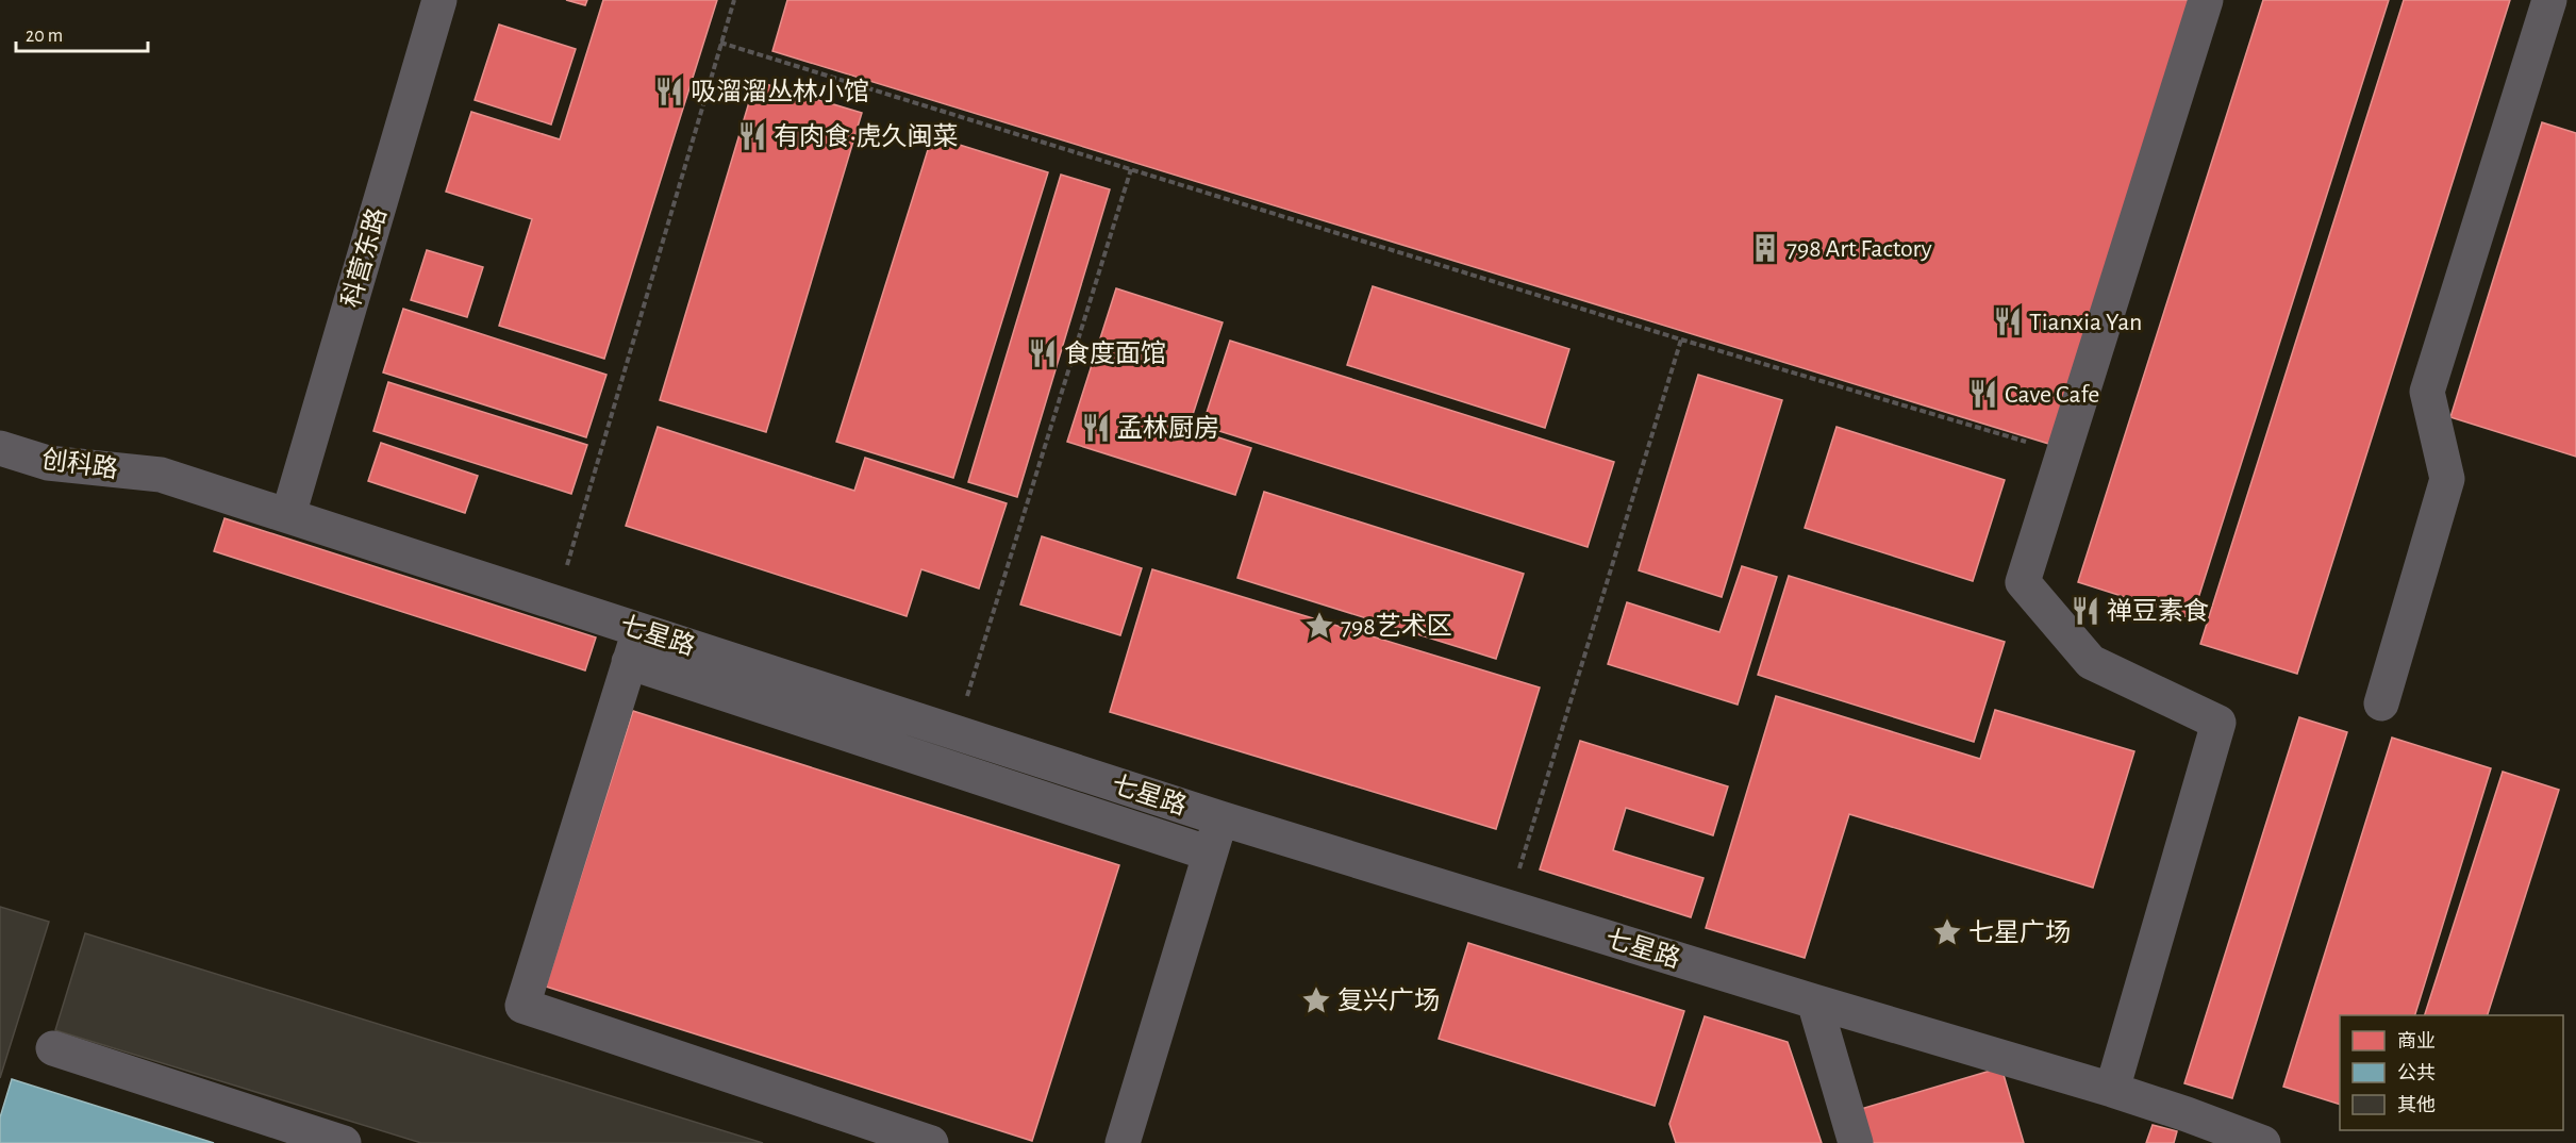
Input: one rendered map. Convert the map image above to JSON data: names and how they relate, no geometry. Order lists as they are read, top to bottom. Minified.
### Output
{"streets":{"street":["科营东路","创科路","七星路"]},"crossings":[["科营东路","七星路"],["创科路","七星路"]],"places":{"restaurant":["吸溜溜丛林小馆","有肉食·虎久闽菜","Tianxia Yan","食度面馆","Cave Cafe","孟林厨房","禅豆素食"],"building":["798 Art Factory"],"place":["798艺术区","七星广场","复兴广场"]},"legend":["商业","公共","其他"],"scale_bar":"20 m"}
